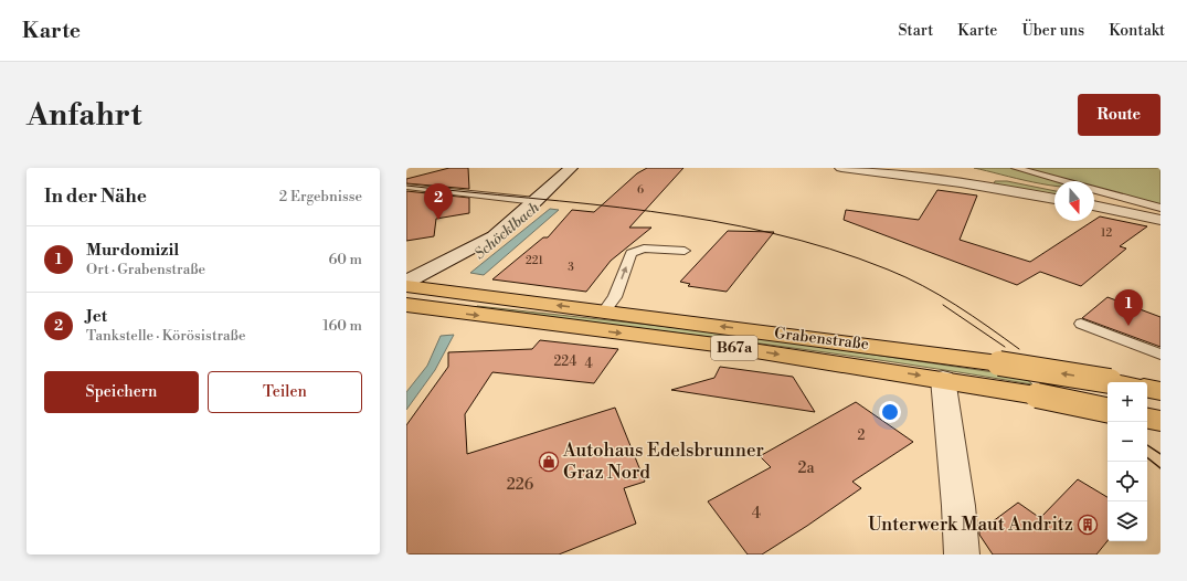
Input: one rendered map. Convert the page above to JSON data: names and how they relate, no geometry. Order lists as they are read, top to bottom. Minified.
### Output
{"streets":{"main road":["Grabenstraße","B67a"]},"water":["Schöcklbach"],"places":{"shop":["Autohaus Edelsbrunner Graz Nord"],"building":["Unterwerk Maut Andritz"]},"house_numbers":["6","12","221","3","224","4","2","2a","226","4"],"north":"bottom","page":{"header":"Karte","nav":["Start","Karte","Über uns","Kontakt"],"buttons":["Route",["Speichern","Teilen"]],"title":"Anfahrt","heading":["In der Nähe","2 Ergebnisse"],"pins":["2","1"],"list":[{"mark":"1","name":"Murdomizil","note":"Ort · Grabenstraße","value":"60 m"},{"mark":"2","name":"Jet","note":"Tankstelle · Körösistraße","value":"160 m"}],"map_buttons":["+","−"]}}
